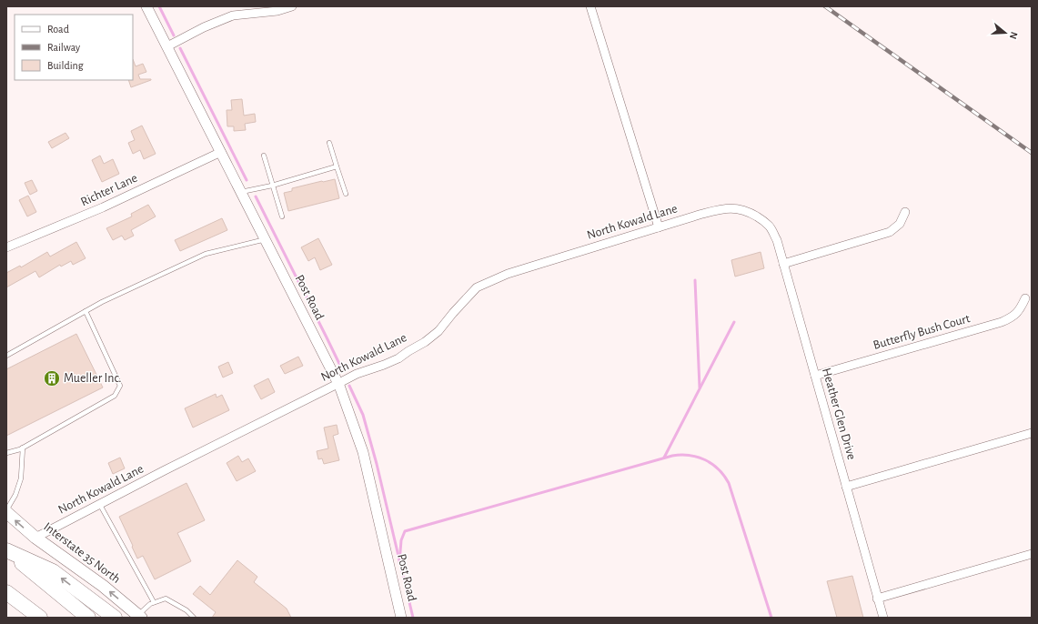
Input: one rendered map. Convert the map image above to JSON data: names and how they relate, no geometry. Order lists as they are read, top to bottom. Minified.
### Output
{"streets":{"main road":["Interstate 35 North"],"street":["Richter Lane","North Kowald Lane","Post Road","Butterfly Bush Court","Heather Glen Drive"]},"crossings":[["Richter Lane","Post Road"],["North Kowald Lane","Post Road"],["North Kowald Lane","Heather Glen Drive"],["North Kowald Lane","Interstate 35 North"],["Butterfly Bush Court","Heather Glen Drive"]],"one_way":["Interstate 35 North"],"places":{"building":["Mueller Inc."]},"legend":["Road","Railway","Building"],"north":"right"}
